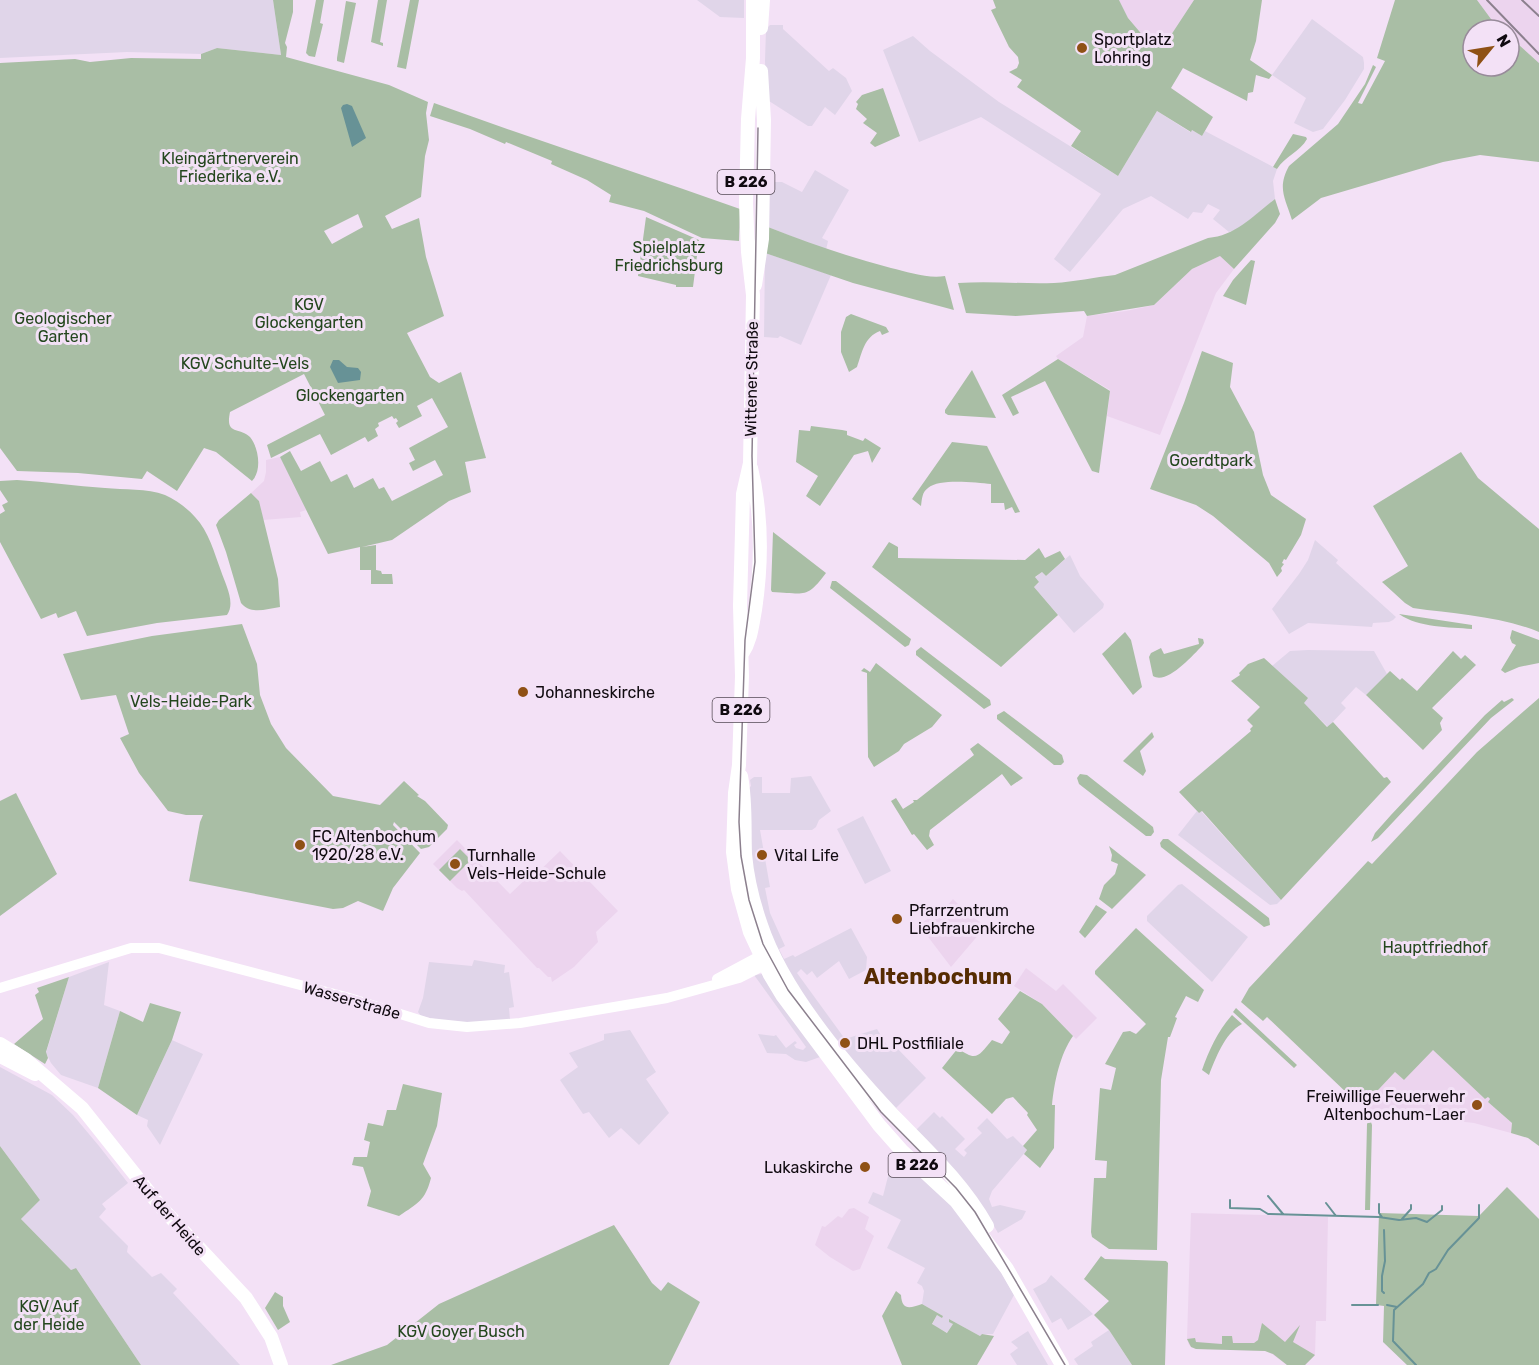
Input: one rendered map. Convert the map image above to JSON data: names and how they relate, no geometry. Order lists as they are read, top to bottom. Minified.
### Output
{"streets":{"main road":["B 226","Wittener Straße","Auf der Heide"],"street":["Wasserstraße"]},"crossings":[["Wittener Straße","Wasserstraße"]],"districts":["Altenbochum"],"parks":["Kleingärtnerverein Friederika e.V.","Spielplatz Friedrichsburg","KGV Glockengarten","Geologischer Garten","KGV Schulte-Vels","Glockengarten","Goerdtpark","Vels-Heide-Park","Hauptfriedhof","KGV Auf der Heide","KGV Goyer Busch"],"places":["Sportplatz Lohring","Johanneskirche","FC Altenbochum 1920/28 e.V.","Vital Life","Turnhalle Vels-Heide-Schule","Pfarrzentrum Liebfrauenkirche","DHL Postfiliale","Freiwillige Feuerwehr Altenbochum-Laer","Lukaskirche"],"north":"top right"}
